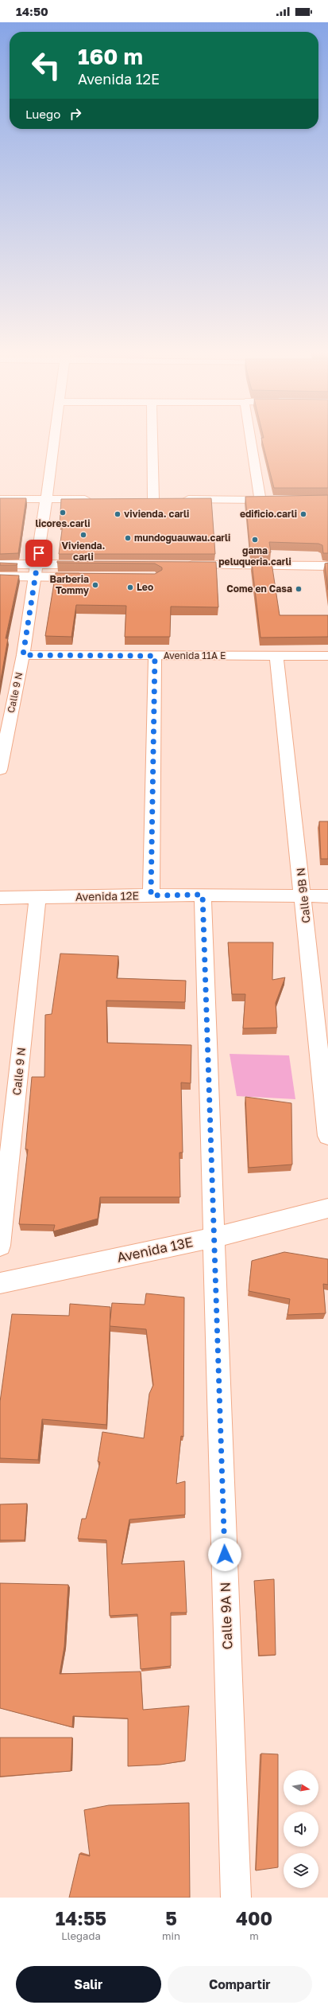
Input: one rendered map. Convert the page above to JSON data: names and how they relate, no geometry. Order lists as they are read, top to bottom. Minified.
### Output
{"streets":{"street":["Avenida 11A E","Calle 9 N","Calle 9B N","Avenida 12E","Avenida 13E","Calle 9A N"]},"crossings":[["Avenida 11A E","Calle 9 N"],["Avenida 11A E","Calle 9B N"],["Calle 9 N","Avenida 12E"],["Calle 9B N","Avenida 12E"],["Avenida 12E","Calle 9A N"],["Avenida 13E","Calle 9A N"]],"places":["licores.carli","vivienda. carli","edificio.carli","Vivienda. carli","mundoguauwau.carli","gama peluqueria.carli","Barberia Tommy","Leo","Come en Casa"],"north":"right","page":{"status":"14:50","turn":["160 m","Avenida 12E"],"then":"Luego","eta":["14:55","Llegada","5","min","400","m"],"buttons":["Salir","Compartir"]}}
